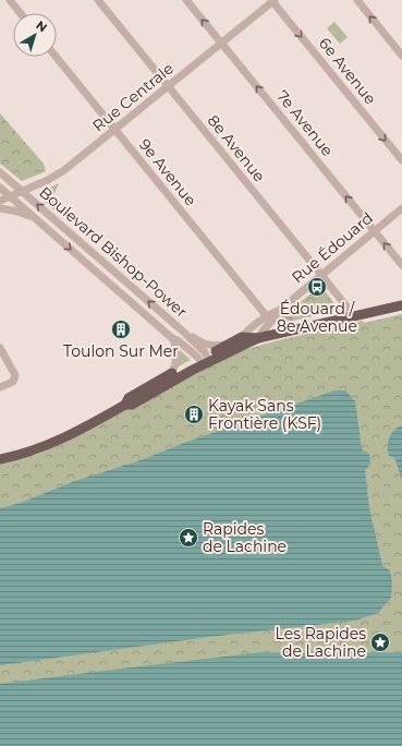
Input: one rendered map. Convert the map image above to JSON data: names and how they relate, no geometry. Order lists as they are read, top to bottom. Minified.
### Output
{"streets":{"street":["6e Avenue","Rue Centrale","7e Avenue","8e Avenue","9e Avenue","Rue Édouard","Boulevard Bishop-Power"]},"crossings":[["6e Avenue","Rue Centrale"],["Rue Centrale","7e Avenue"],["Rue Centrale","8e Avenue"],["Rue Centrale","9e Avenue"],["Rue Centrale","Boulevard Bishop-Power"],["7e Avenue","Rue Édouard"],["8e Avenue","Rue Édouard"],["9e Avenue","Rue Édouard"]],"one_way":["7e Avenue"],"places":{"bus stop":["Édouard / 8e Avenue"],"building":["Toulon Sur Mer","Kayak Sans Frontière (KSF)"],"place":["Rapides de Lachine","Les Rapides de Lachine"]},"north":"top right"}
